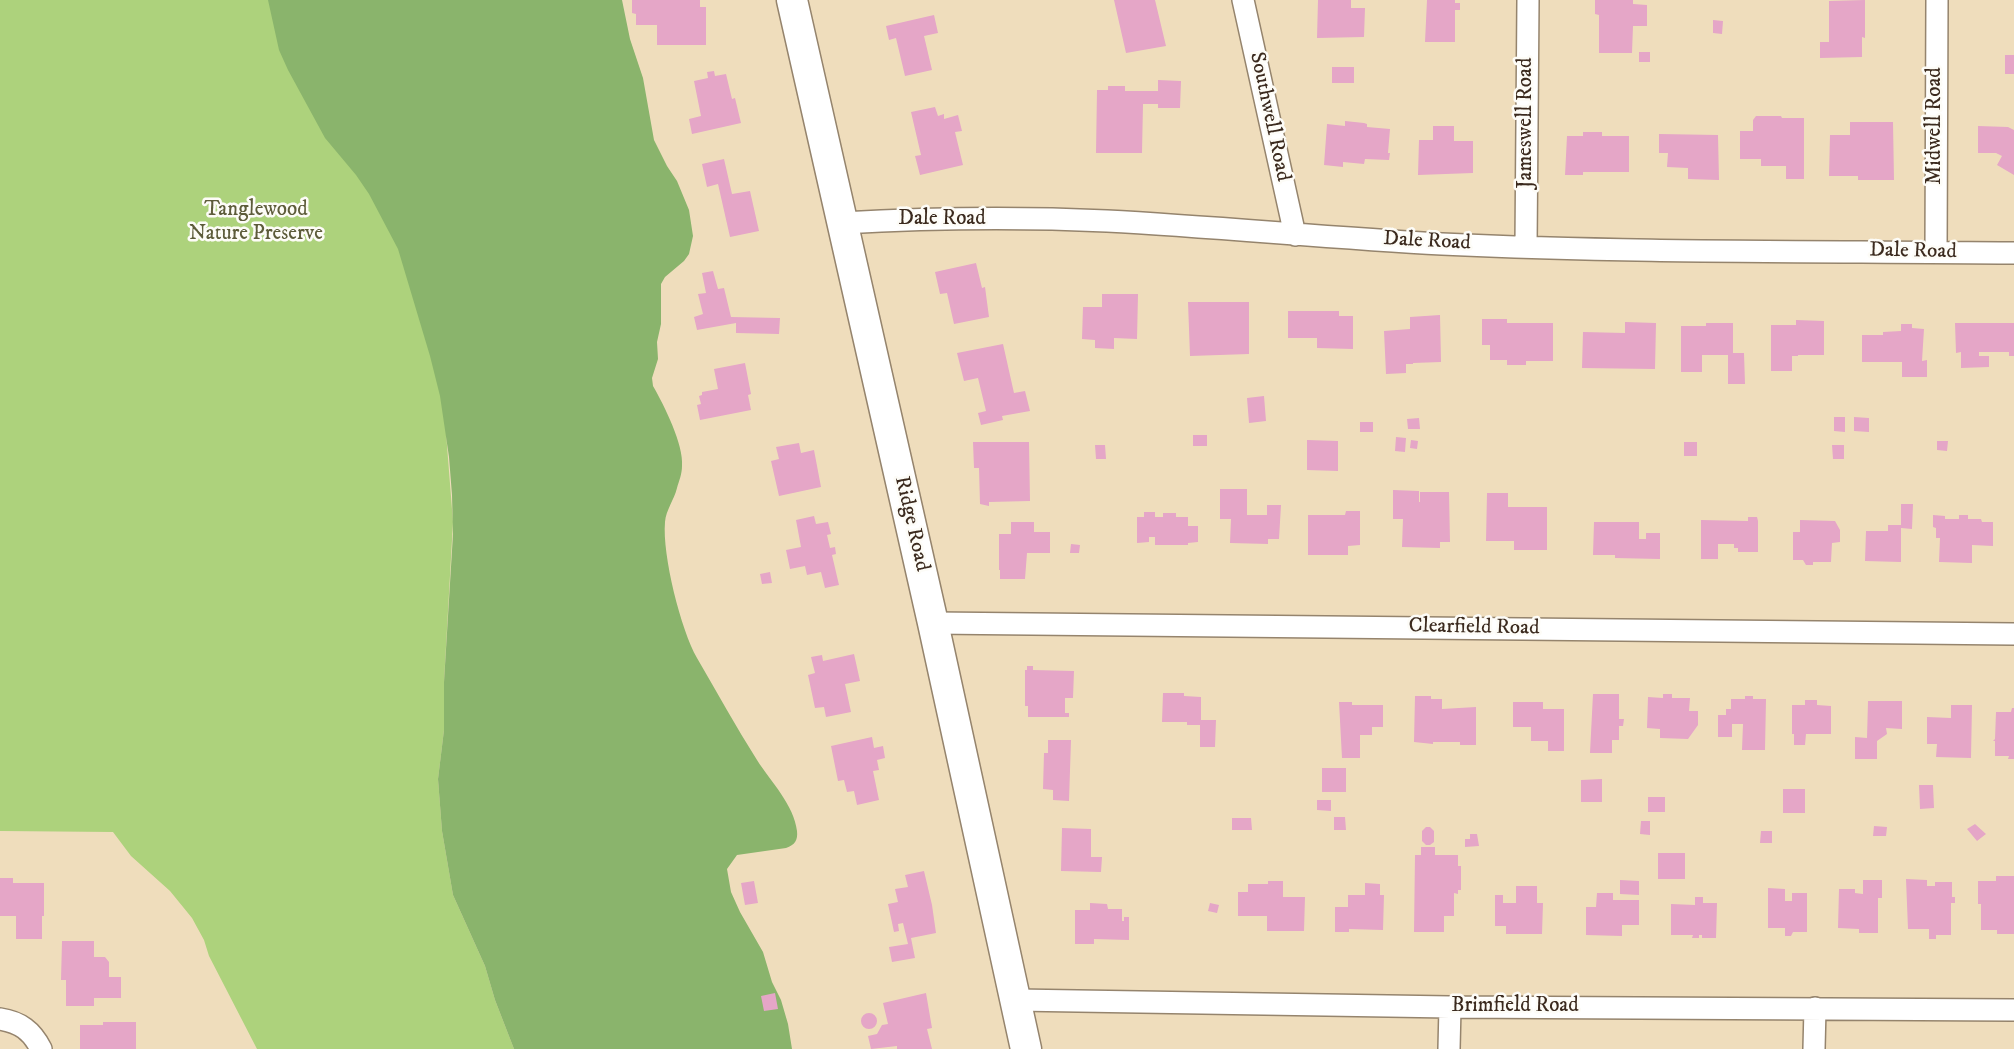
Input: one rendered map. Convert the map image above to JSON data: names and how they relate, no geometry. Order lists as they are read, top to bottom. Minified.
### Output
{"streets":{"street":["Southwell Road","Jameswell Road","Midwell Road","Dale Road","Ridge Road","Clearfield Road","Brimfield Road"]},"crossings":[["Southwell Road","Dale Road"],["Jameswell Road","Dale Road"],["Midwell Road","Dale Road"],["Dale Road","Ridge Road"],["Ridge Road","Clearfield Road"],["Ridge Road","Brimfield Road"]],"parks":["Tanglewood Nature Preserve"]}
